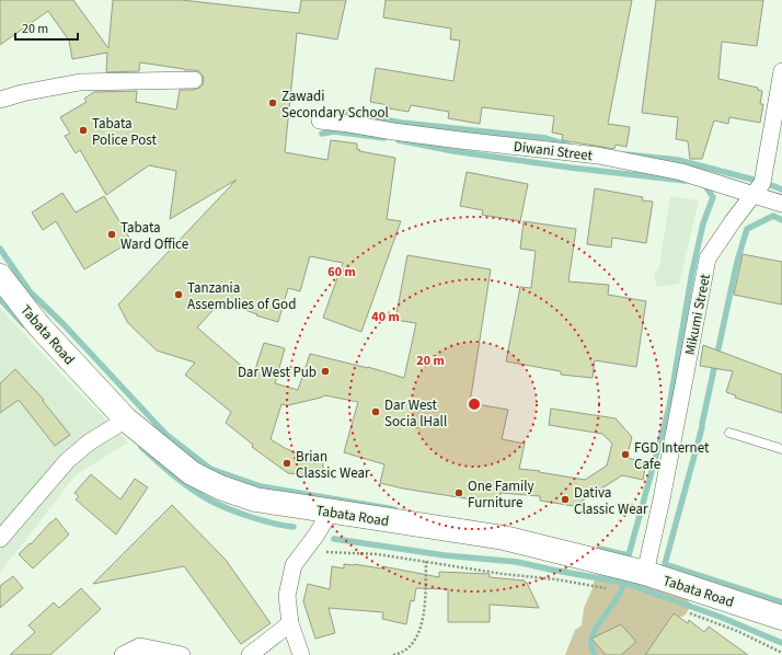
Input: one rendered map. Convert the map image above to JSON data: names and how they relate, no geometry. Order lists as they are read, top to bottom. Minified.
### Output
{"streets":{"main road":["Tabata Road"],"street":["Diwani Street","Mikumi Street"]},"crossings":[["Diwani Street","Mikumi Street"],["Mikumi Street","Tabata Road"]],"places":["Zawadi Secondary School","Tabata Police Post","Tabata Ward Office","Tanzania Assemblies of God","Dar West Pub","Dar West Socia lHall","FGD Internet Cafe","Brian Classic Wear","One Family Furniture","Dativa Classic Wear"],"scale_bar":"20 m","rings":["60 m","40 m","20 m"]}
